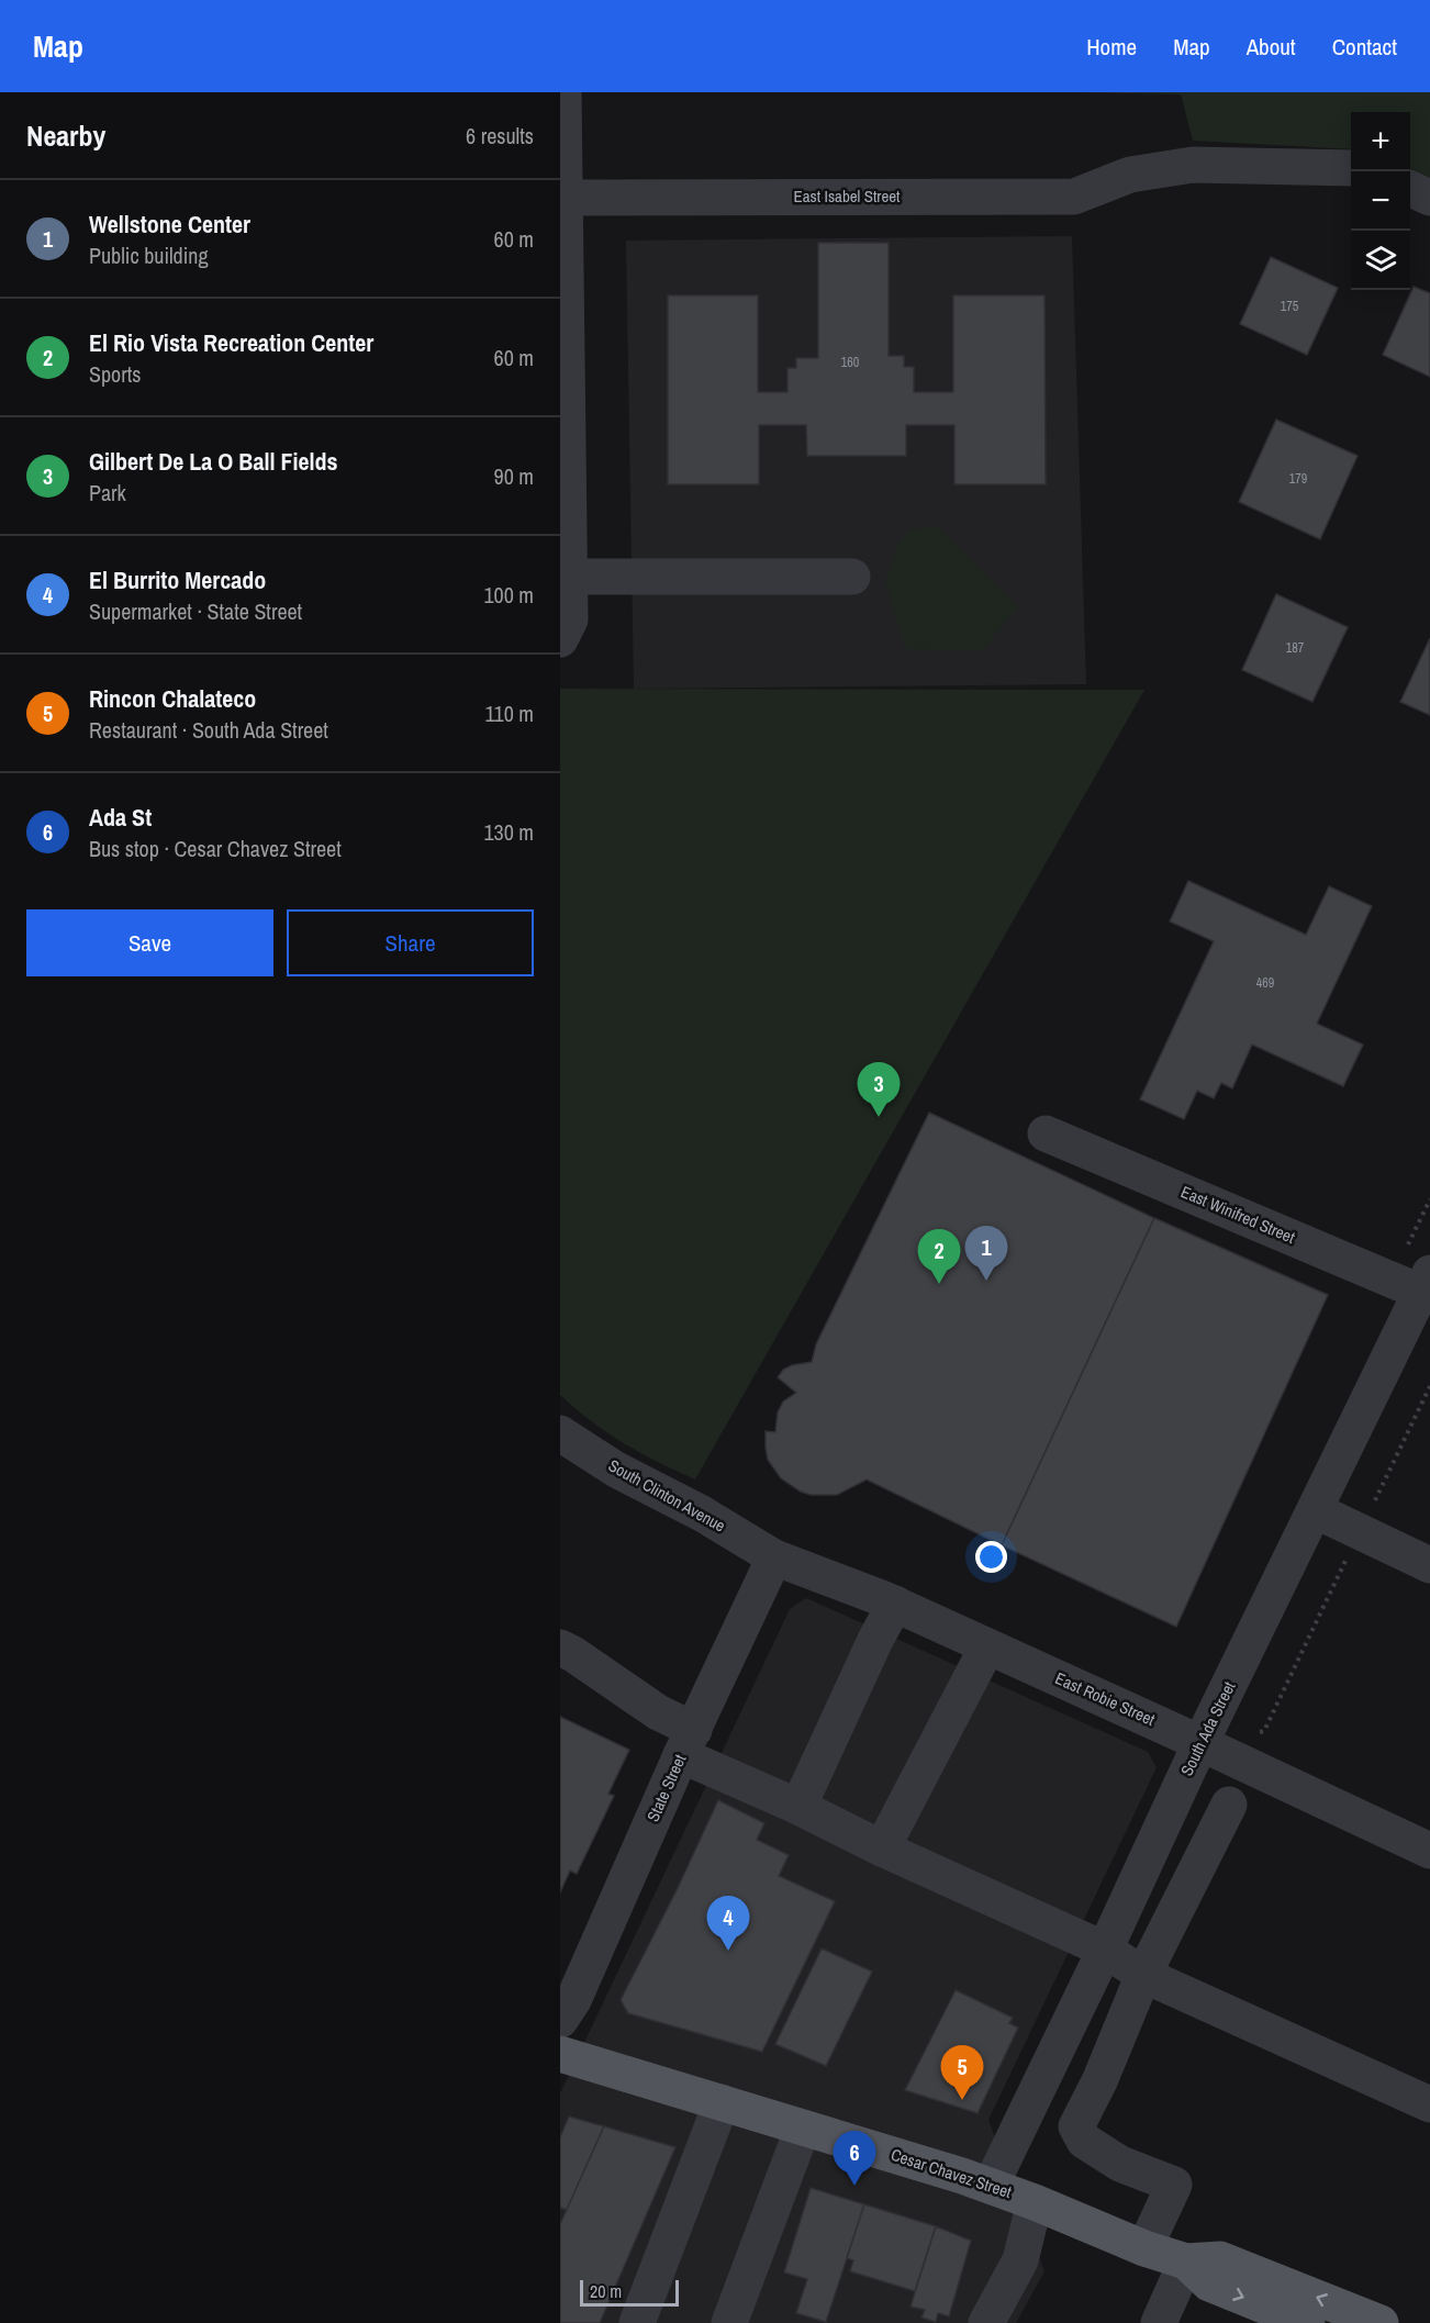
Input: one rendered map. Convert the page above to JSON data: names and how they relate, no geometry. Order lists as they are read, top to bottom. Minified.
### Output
{"streets":{"main road":["Cesar Chavez Street"],"street":["East Isabel Street","East Winifred Street","South Clinton Avenue","East Robie Street","South Ada Street","State Street"]},"crossings":[["East Winifred Street","South Ada Street"],["South Clinton Avenue","East Robie Street"],["South Clinton Avenue","State Street"],["East Robie Street","South Ada Street"],["East Robie Street","State Street"],["South Ada Street","Cesar Chavez Street"]],"house_numbers":["175","160","179","187","469"],"scale_bar":"20 m","page":{"header":"Map","nav":["Home","Map","About","Contact"],"heading":["Nearby","6 results"],"map_buttons":["+","−"],"list":[{"mark":"1","name":"Wellstone Center","note":"Public building","value":"60 m"},{"mark":"2","name":"El Rio Vista Recreation Center","note":"Sports","value":"60 m"},{"mark":"3","name":"Gilbert De La O Ball Fields","note":"Park","value":"90 m"},{"mark":"4","name":"El Burrito Mercado","note":"Supermarket · State Street","value":"100 m"},{"mark":"5","name":"Rincon Chalateco","note":"Restaurant · South Ada Street","value":"110 m"},{"mark":"6","name":"Ada St","note":"Bus stop · Cesar Chavez Street","value":"130 m"}],"buttons":["Save","Share"],"pins":["3","1","2","4","5","6"],"scale":"20 m"}}
